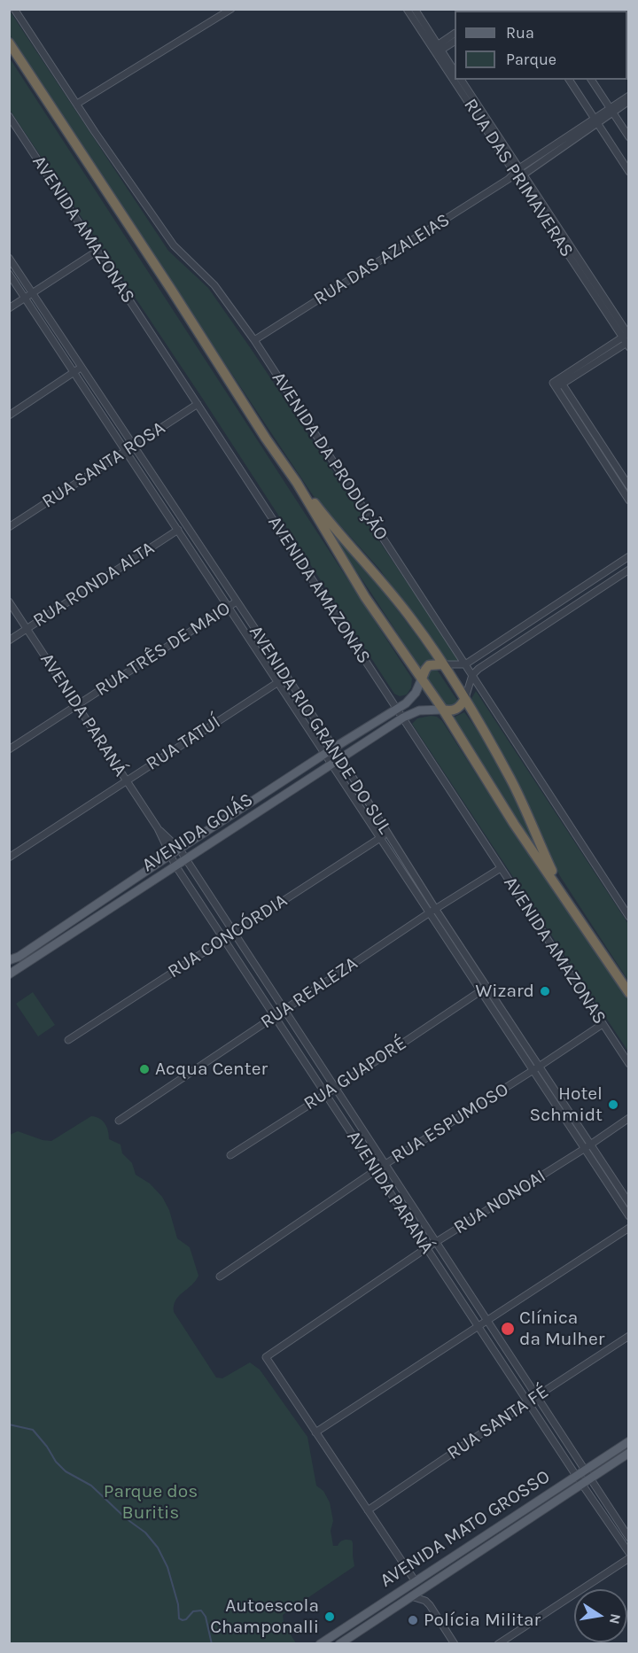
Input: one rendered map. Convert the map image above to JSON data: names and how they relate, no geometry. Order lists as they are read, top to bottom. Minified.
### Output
{"streets":{"main road":["AVENIDA GOIÁS","AVENIDA MATO GROSSO"],"street":["RUA DAS PRIMAVERAS","AVENIDA AMAZONAS","RUA DAS AZALEIAS","AVENIDA DA PRODUÇÃO","RUA SANTA ROSA","RUA RONDA ALTA","RUA TRÊS DE MAIO","AVENIDA PARANÁ","AVENIDA RIO GRANDE DO SUL","RUA TATUÍ","RUA CONCÓRDIA","RUA REALEZA","RUA GUAPORÉ","RUA ESPUMOSO","RUA NONOAI","RUA SANTA FÉ"]},"crossings":[["RUA DAS PRIMAVERAS","RUA DAS AZALEIAS"],["AVENIDA AMAZONAS","RUA SANTA ROSA"],["AVENIDA AMAZONAS","AVENIDA GOIÁS"],["AVENIDA AMAZONAS","RUA REALEZA"],["AVENIDA AMAZONAS","RUA ESPUMOSO"],["RUA DAS AZALEIAS","AVENIDA DA PRODUÇÃO"],["RUA SANTA ROSA","AVENIDA RIO GRANDE DO SUL"],["RUA RONDA ALTA","AVENIDA PARANÁ"],["RUA RONDA ALTA","AVENIDA RIO GRANDE DO SUL"],["RUA TRÊS DE MAIO","AVENIDA PARANÁ"],["RUA TRÊS DE MAIO","AVENIDA RIO GRANDE DO SUL"],["AVENIDA PARANÁ","RUA TATUÍ"],["AVENIDA PARANÁ","AVENIDA GOIÁS"],["AVENIDA PARANÁ","RUA CONCÓRDIA"],["AVENIDA PARANÁ","RUA REALEZA"],["AVENIDA PARANÁ","RUA GUAPORÉ"],["AVENIDA PARANÁ","RUA ESPUMOSO"],["AVENIDA PARANÁ","RUA NONOAI"],["AVENIDA PARANÁ","RUA SANTA FÉ"],["AVENIDA PARANÁ","AVENIDA MATO GROSSO"],["AVENIDA RIO GRANDE DO SUL","RUA TATUÍ"],["AVENIDA RIO GRANDE DO SUL","AVENIDA GOIÁS"],["AVENIDA RIO GRANDE DO SUL","RUA CONCÓRDIA"],["AVENIDA RIO GRANDE DO SUL","RUA REALEZA"],["AVENIDA RIO GRANDE DO SUL","RUA GUAPORÉ"],["AVENIDA RIO GRANDE DO SUL","RUA ESPUMOSO"],["AVENIDA RIO GRANDE DO SUL","RUA NONOAI"]],"parks":["Parque dos Buritis"],"places":["Wizard","Acqua Center","Hotel Schmidt","Clínica da Mulher","Autoescola Champonalli","Polícia Militar"],"legend":["Rua","Parque"],"north":"right"}
